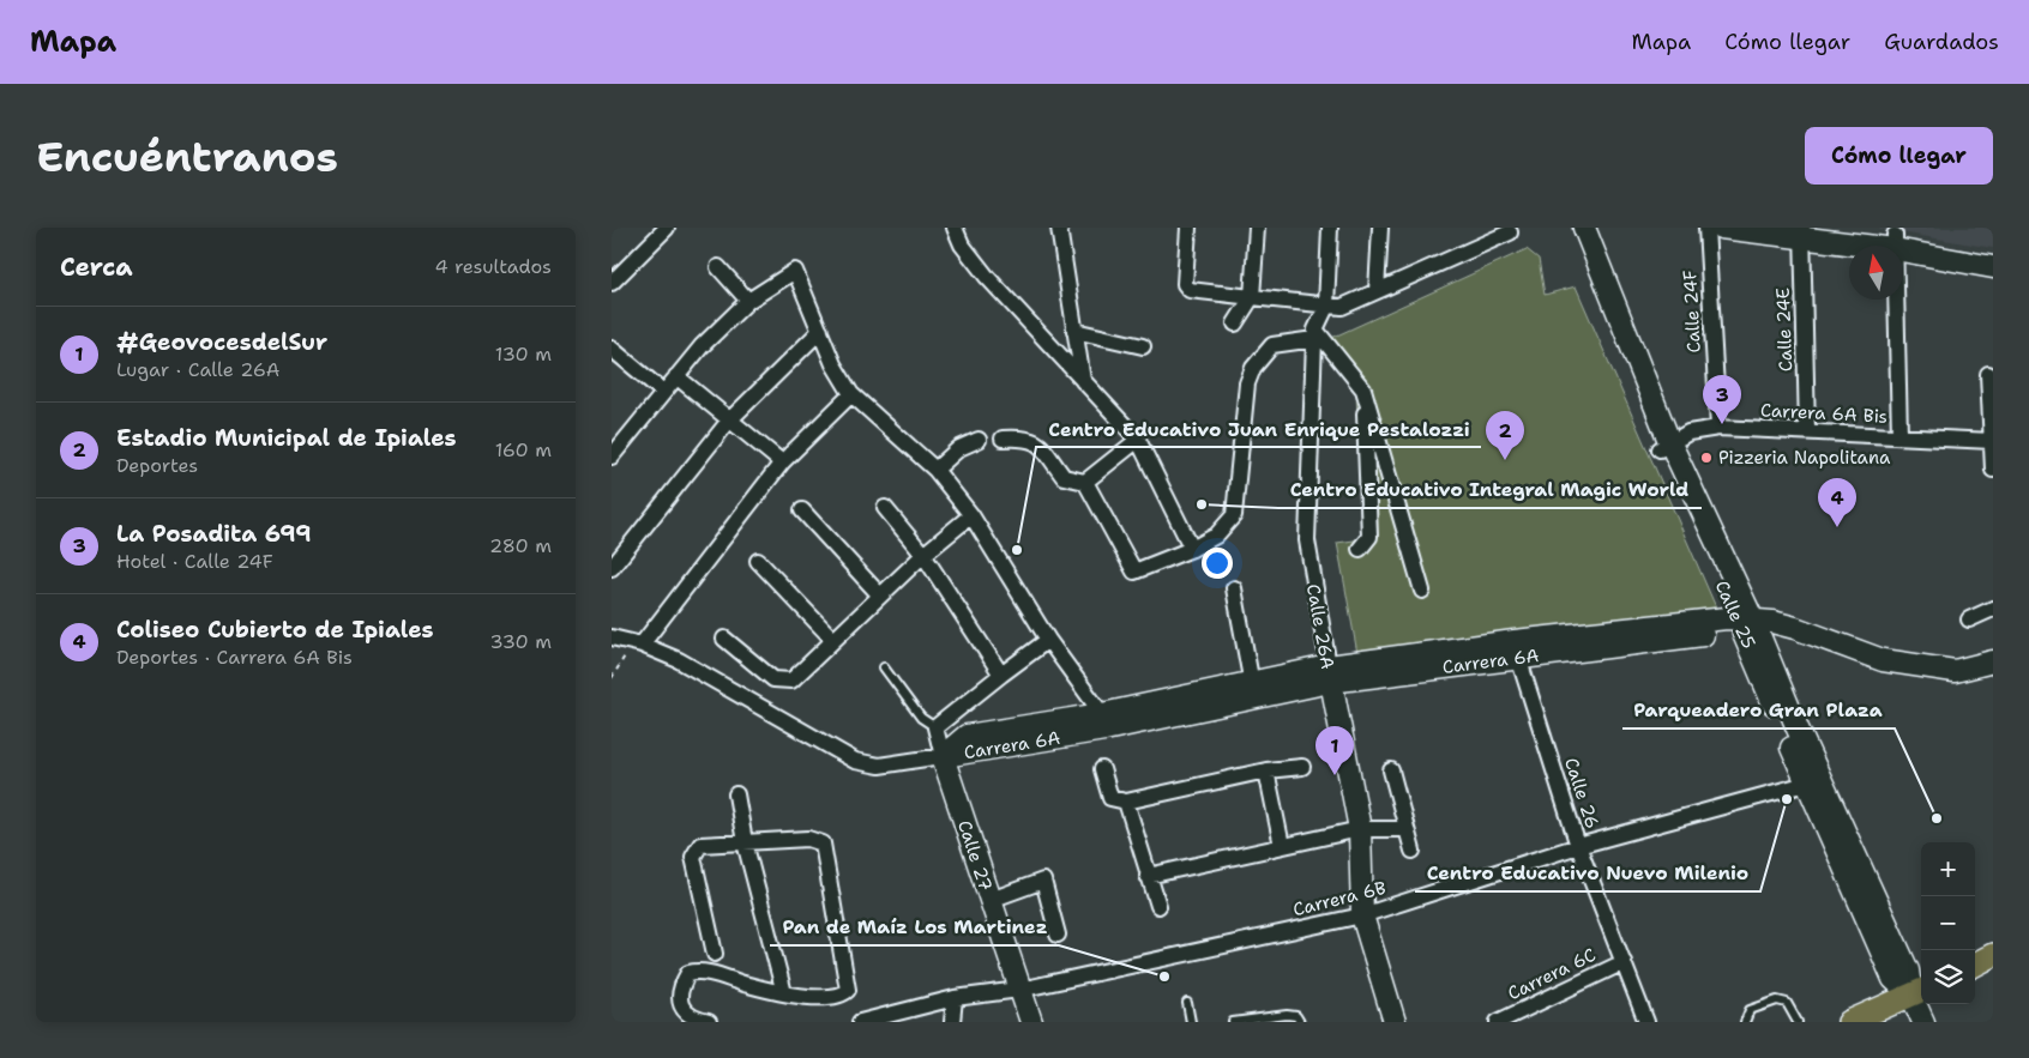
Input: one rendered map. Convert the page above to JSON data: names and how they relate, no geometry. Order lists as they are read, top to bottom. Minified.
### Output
{"streets":{"street":["Calle 24F","Calle 24E","Carrera 6A Bis","Calle 25","Calle 26A","Carrera 6A","Calle 26","Calle 27","Carrera 6B","Carrera 6C"]},"crossings":[["Calle 24F","Carrera 6A Bis"],["Calle 24E","Carrera 6A Bis"],["Carrera 6A Bis","Calle 25"],["Calle 25","Carrera 6A"],["Calle 25","Carrera 6B"],["Calle 26A","Carrera 6A"],["Calle 26A","Carrera 6B"],["Carrera 6A","Calle 26"],["Carrera 6A","Calle 27"],["Calle 26","Carrera 6B"],["Calle 26","Carrera 6C"],["Calle 27","Carrera 6B"]],"places":["Pizzeria Napolitana","Centro Educativo Integral Magic World","Centro Educativo Juan Enrique Pestalozzi","Centro Educativo Nuevo Milenio","Parqueadero Gran Plaza","Pan de Maíz Los Martinez"],"north":"top","page":{"header":"Mapa","nav":["Mapa","Cómo llegar","Guardados"],"buttons":"Cómo llegar","title":"Encuéntranos","heading":["Cerca","4 resultados"],"list":[{"mark":"1","name":"#GeovocesdelSur","note":"Lugar · Calle 26A","value":"130 m"},{"mark":"2","name":"Estadio Municipal de Ipiales","note":"Deportes","value":"160 m"},{"mark":"3","name":"La Posadita 699","note":"Hotel · Calle 24F","value":"280 m"},{"mark":"4","name":"Coliseo Cubierto de Ipiales","note":"Deportes · Carrera 6A Bis","value":"330 m"}],"pins":["3","2","4","1"],"map_buttons":["+","−"]}}
